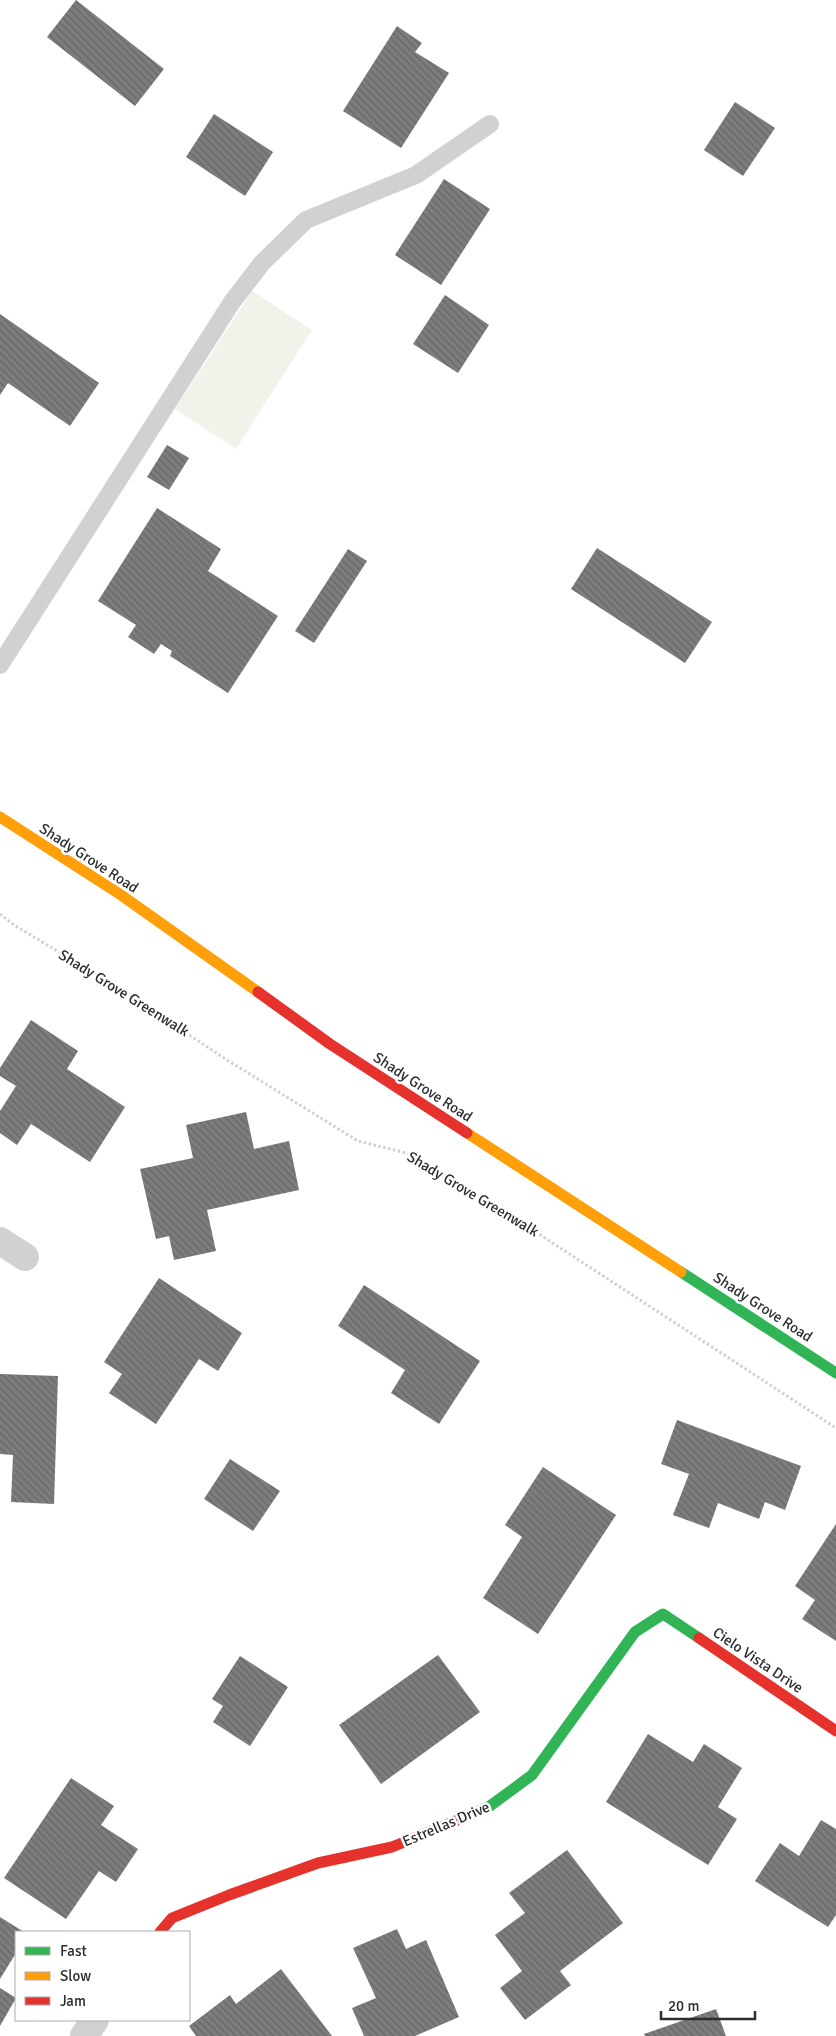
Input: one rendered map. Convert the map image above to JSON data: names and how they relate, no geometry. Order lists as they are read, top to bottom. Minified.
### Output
{"streets":{"main road":["Shady Grove Road","Cielo Vista Drive","Estrellas Drive"],"path":["Shady Grove Greenwalk"]},"crossings":[["Cielo Vista Drive","Estrellas Drive"]],"legend":["Fast","Slow","Jam"],"scale_bar":"20 m"}
